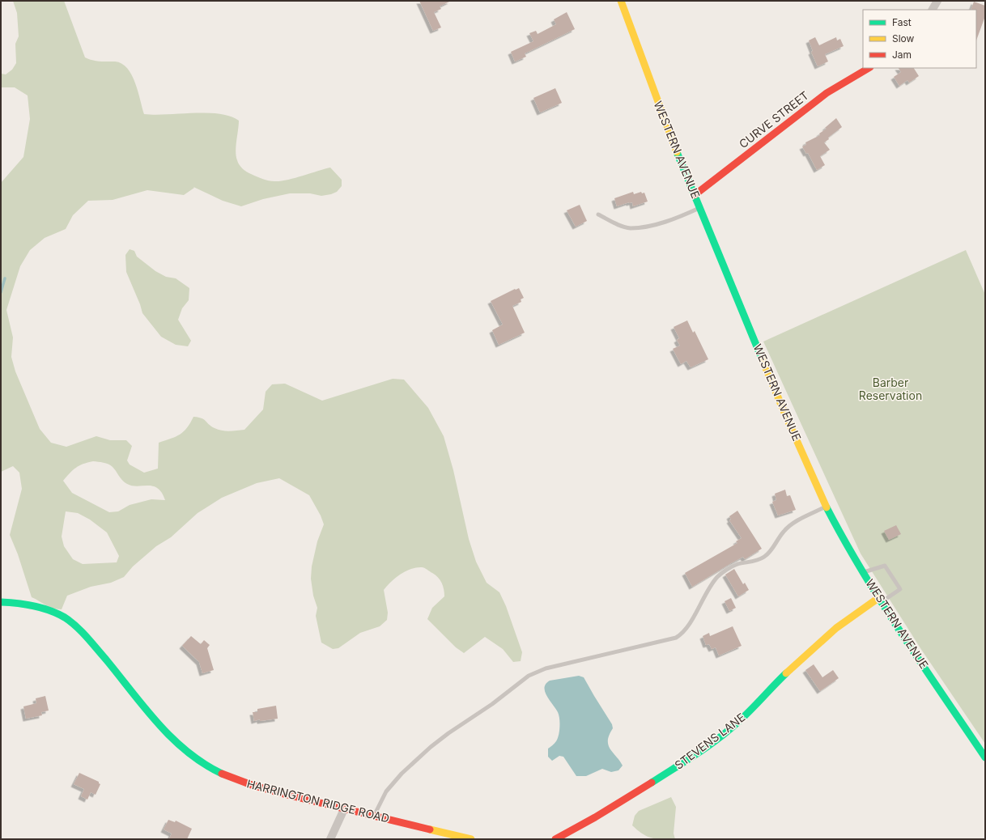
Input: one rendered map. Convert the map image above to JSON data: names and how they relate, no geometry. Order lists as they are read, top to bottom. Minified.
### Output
{"streets":{"street":["CURVE STREET","WESTERN AVENUE","STEVENS LANE","HARRINGTON RIDGE ROAD"]},"crossings":[["CURVE STREET","WESTERN AVENUE"],["WESTERN AVENUE","STEVENS LANE"]],"parks":["Barber Reservation"],"legend":["Fast","Slow","Jam"]}
